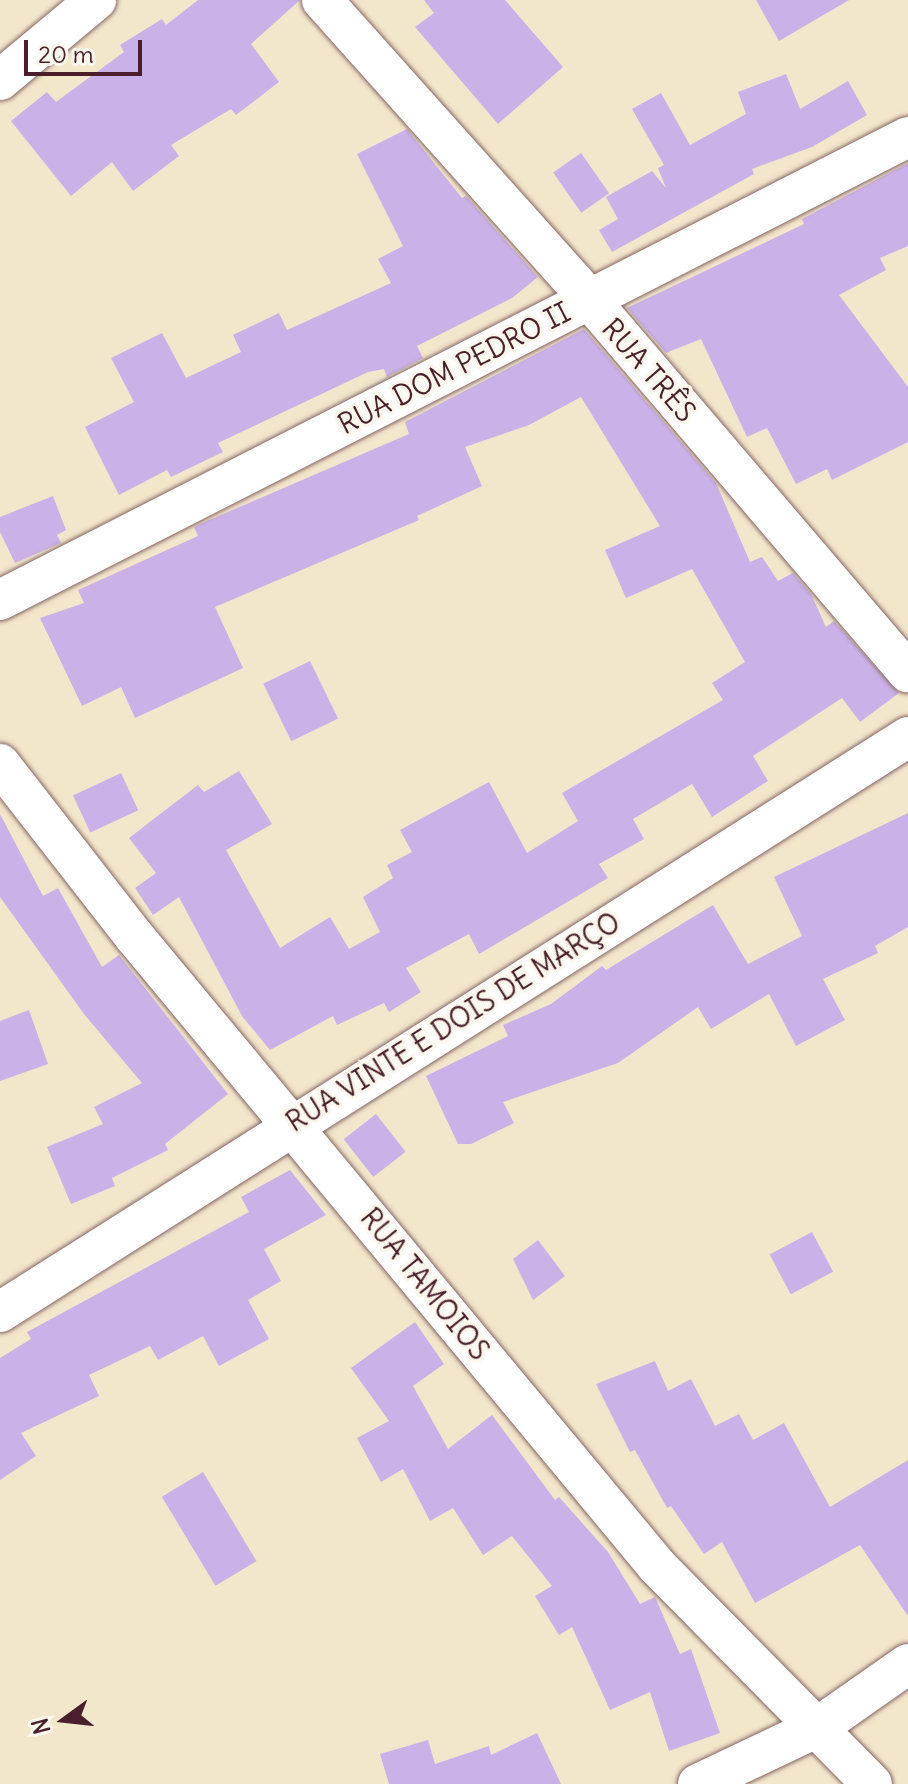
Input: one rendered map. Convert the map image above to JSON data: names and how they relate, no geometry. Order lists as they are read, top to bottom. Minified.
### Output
{"streets":{"street":["RUA DOM PEDRO II","RUA TRÊS","RUA VINTE E DOIS DE MARÇO","RUA TAMOIOS"]},"crossings":[["RUA DOM PEDRO II","RUA TRÊS"],["RUA VINTE E DOIS DE MARÇO","RUA TAMOIOS"]],"scale_bar":"20 m","north":"left"}
